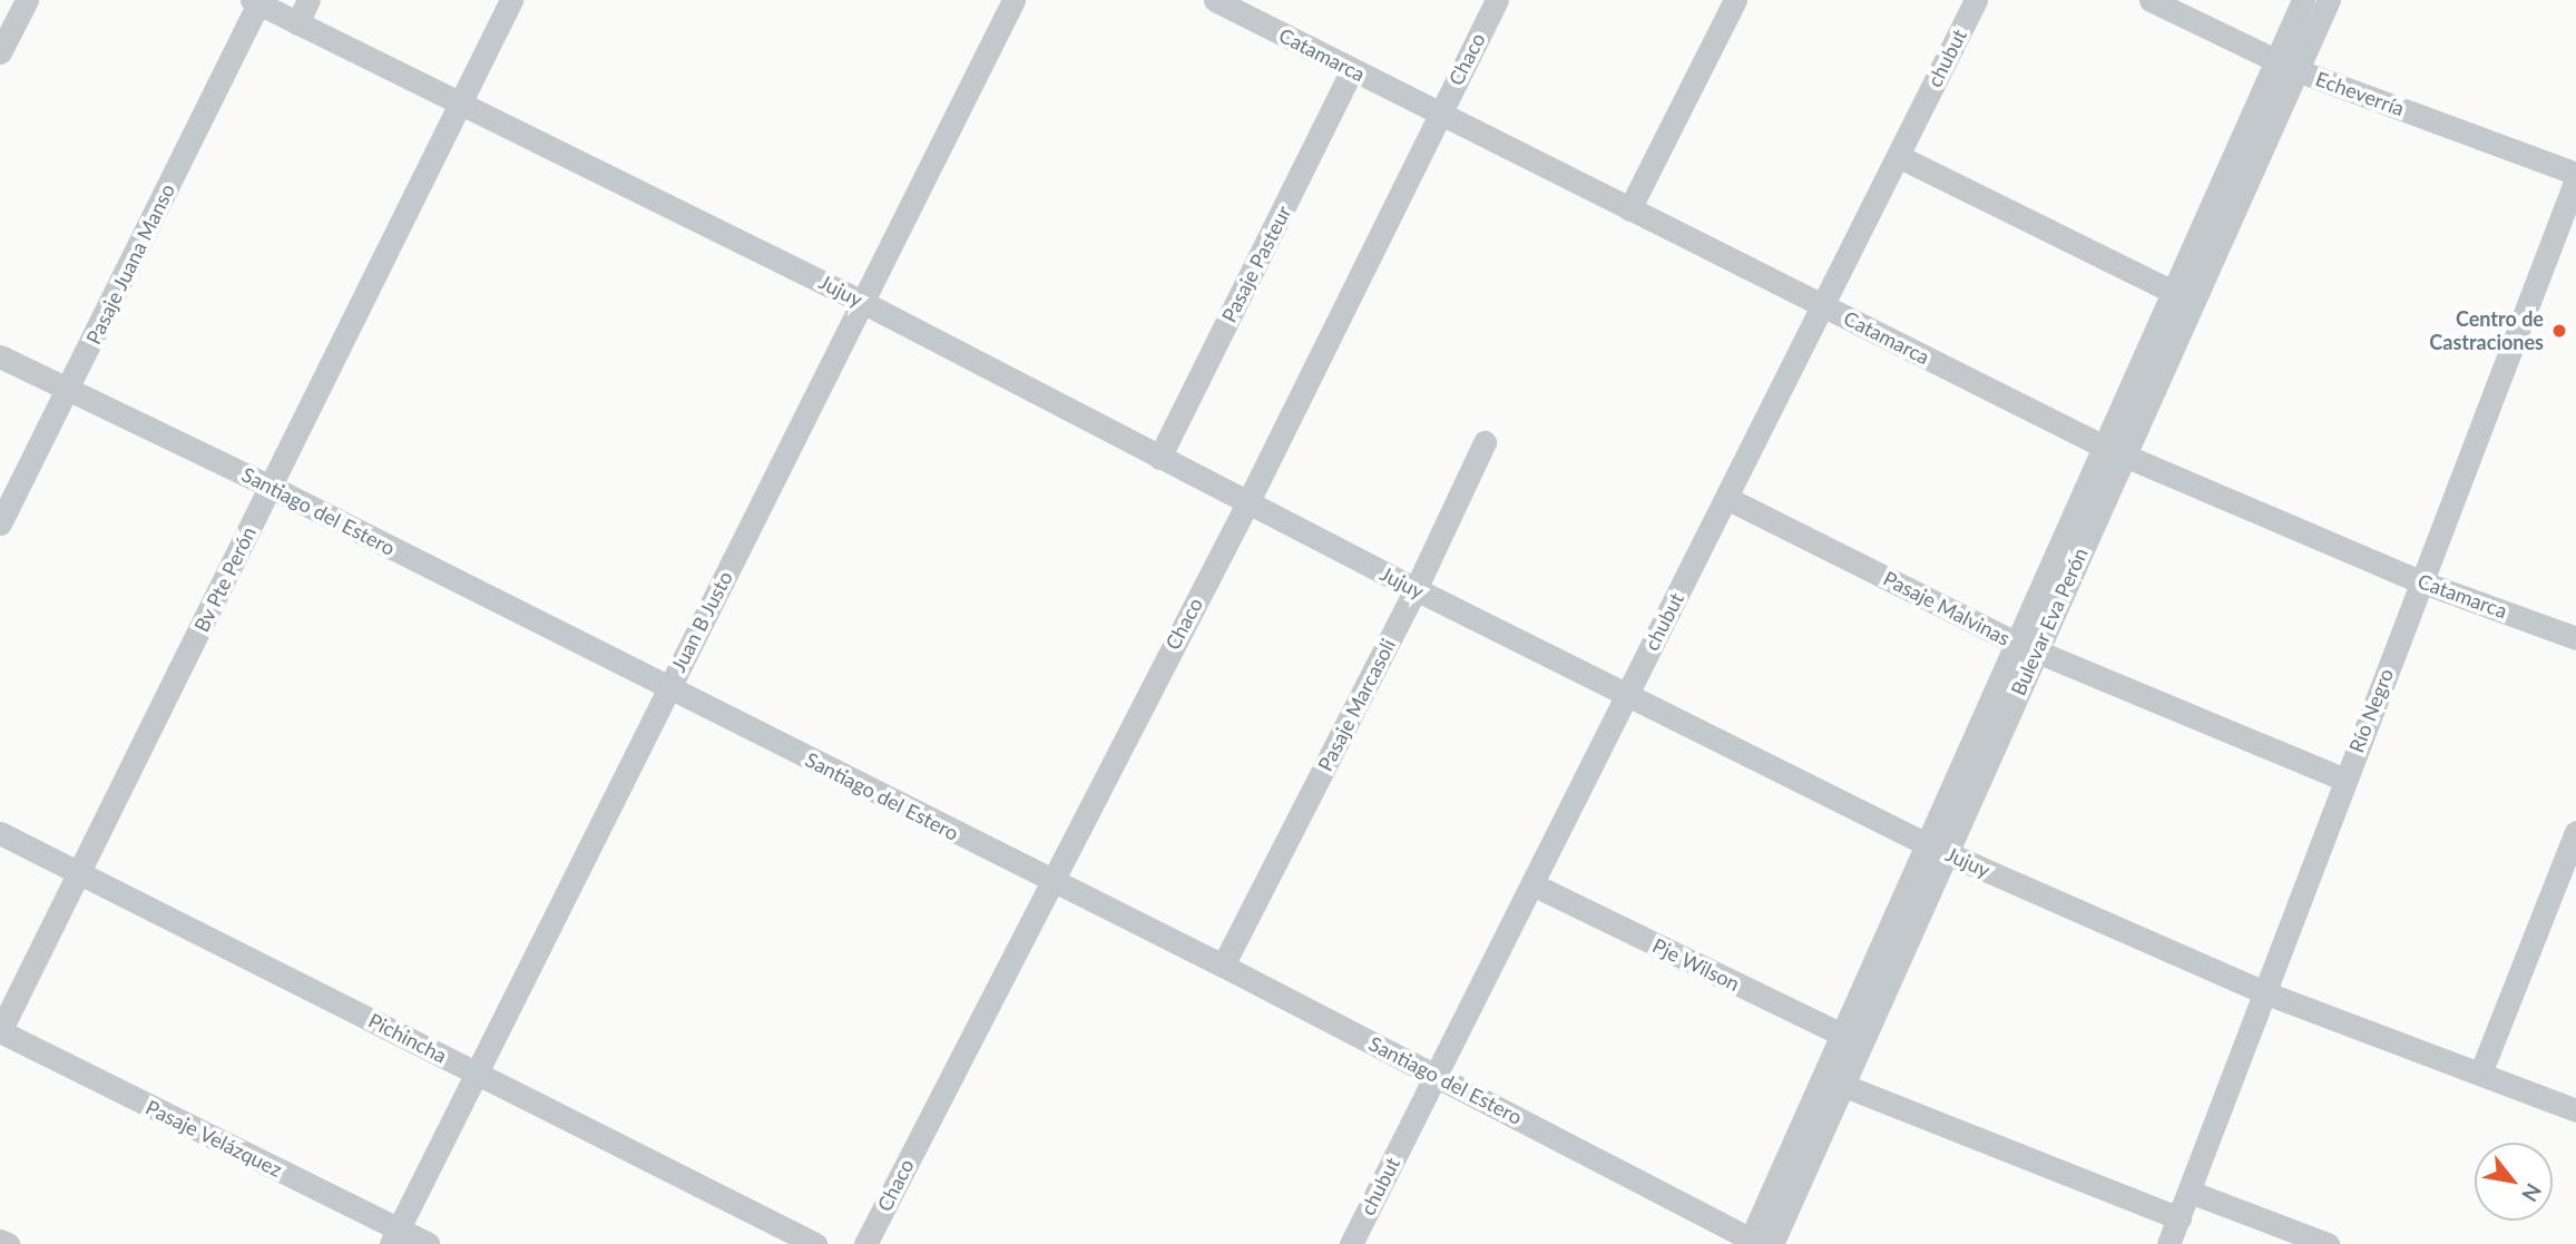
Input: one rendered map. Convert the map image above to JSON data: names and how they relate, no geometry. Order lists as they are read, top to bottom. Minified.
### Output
{"streets":{"street":["Catamarca","chubut","Chaco","Echeverría","Pasaje Juana Manso","Pasaje Pasteur","Jujuy","Santiago del Estero","Bv Pte Perón","Pasaje Malvinas","Juan B Justo","Bulevar Eva Perón","Pasaje Marcasoli","Río Negro","Pje Wilson","Pichincha","Pasaje Velázquez"]},"crossings":[["Catamarca","chubut"],["Catamarca","Chaco"],["Catamarca","Pasaje Pasteur"],["Catamarca","Bulevar Eva Perón"],["Catamarca","Río Negro"],["chubut","Jujuy"],["chubut","Santiago del Estero"],["chubut","Pasaje Malvinas"],["chubut","Pje Wilson"],["Chaco","Jujuy"],["Chaco","Santiago del Estero"],["Echeverría","Bulevar Eva Perón"],["Echeverría","Río Negro"],["Pasaje Juana Manso","Jujuy"],["Pasaje Juana Manso","Santiago del Estero"],["Pasaje Pasteur","Jujuy"],["Jujuy","Bv Pte Perón"],["Jujuy","Juan B Justo"],["Jujuy","Bulevar Eva Perón"],["Jujuy","Pasaje Marcasoli"],["Jujuy","Río Negro"],["Santiago del Estero","Bv Pte Perón"],["Santiago del Estero","Juan B Justo"],["Santiago del Estero","Bulevar Eva Perón"],["Santiago del Estero","Pasaje Marcasoli"],["Bv Pte Perón","Pichincha"],["Bv Pte Perón","Pasaje Velázquez"],["Pasaje Malvinas","Bulevar Eva Perón"],["Pasaje Malvinas","Río Negro"],["Juan B Justo","Pichincha"],["Juan B Justo","Pasaje Velázquez"],["Bulevar Eva Perón","Pje Wilson"]],"places":["Centro de Castraciones"],"north":"bottom right"}
